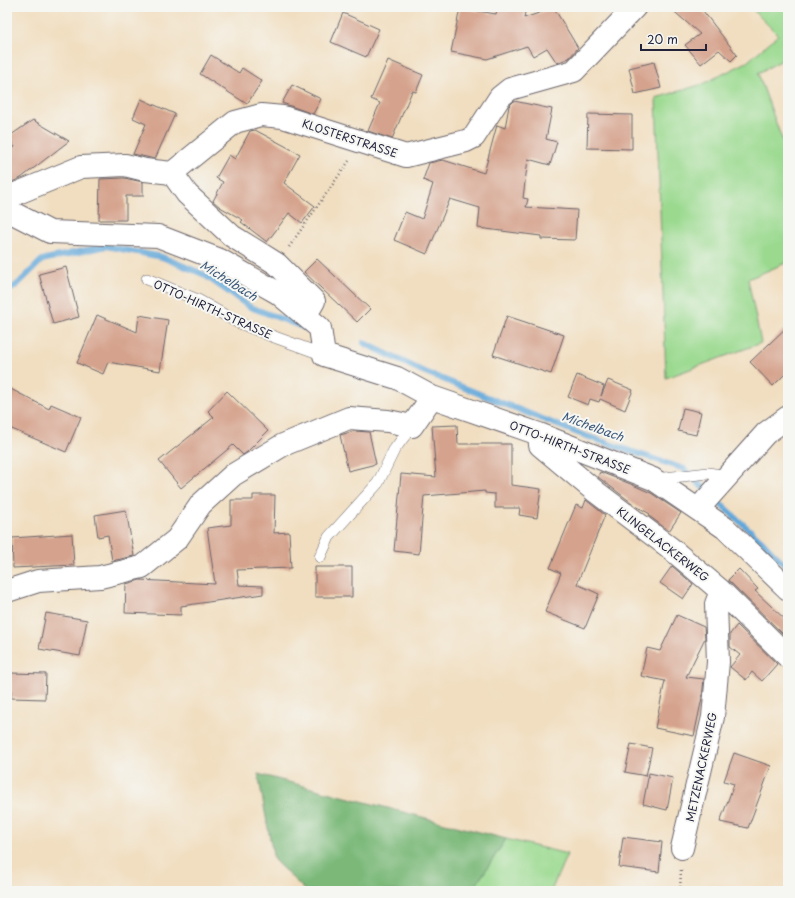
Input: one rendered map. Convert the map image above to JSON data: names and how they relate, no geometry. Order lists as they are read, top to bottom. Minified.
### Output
{"streets":{"street":["KLOSTERSTRASSE","OTTO-HIRTH-STRASSE","KLINGELACKERWEG","METZENACKERWEG"]},"crossings":[["OTTO-HIRTH-STRASSE","KLINGELACKERWEG"],["KLINGELACKERWEG","METZENACKERWEG"]],"water":["Michelbach"],"scale_bar":"20 m"}
